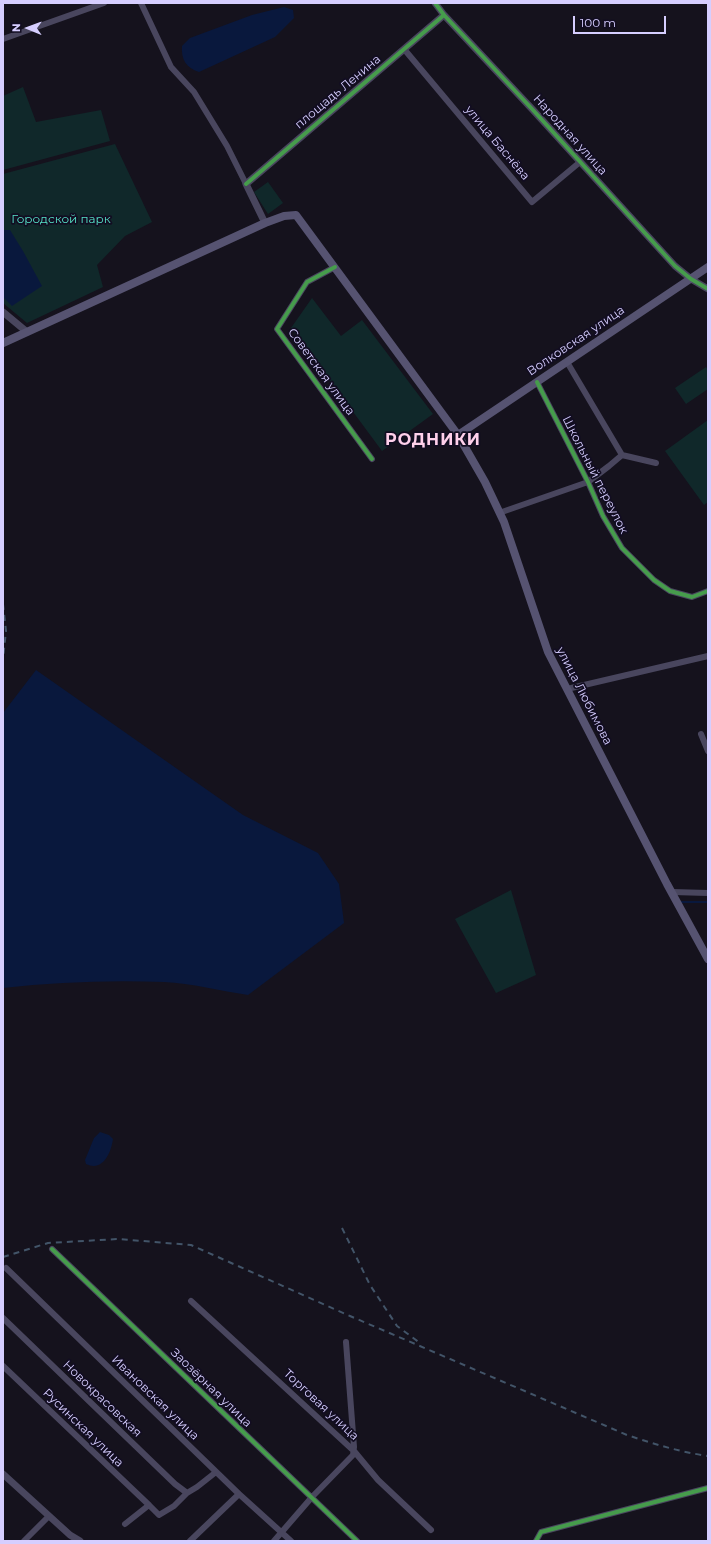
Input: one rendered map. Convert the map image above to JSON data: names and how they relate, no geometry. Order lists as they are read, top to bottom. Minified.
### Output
{"streets":{"main road":["Волковская улица","улица Любимова"],"street":["площадь Ленина","Народная улица","улица Баснёва","Советская улица","Школьный переулок","Заозёрная улица","Ивановская улица","Новокрасовская","Торговая улица","Русинская улица"]},"crossings":[["площадь Ленина","Народная улица"],["площадь Ленина","улица Баснёва"],["Народная улица","улица Баснёва"],["Народная улица","Волковская улица"],["Волковская улица","Школьный переулок"],["Волковская улица","улица Любимова"],["Новокрасовская","Русинская улица"]],"districts":["РОДНИКИ"],"parks":["Городской парк"],"scale_bar":"100 m","north":"left"}
